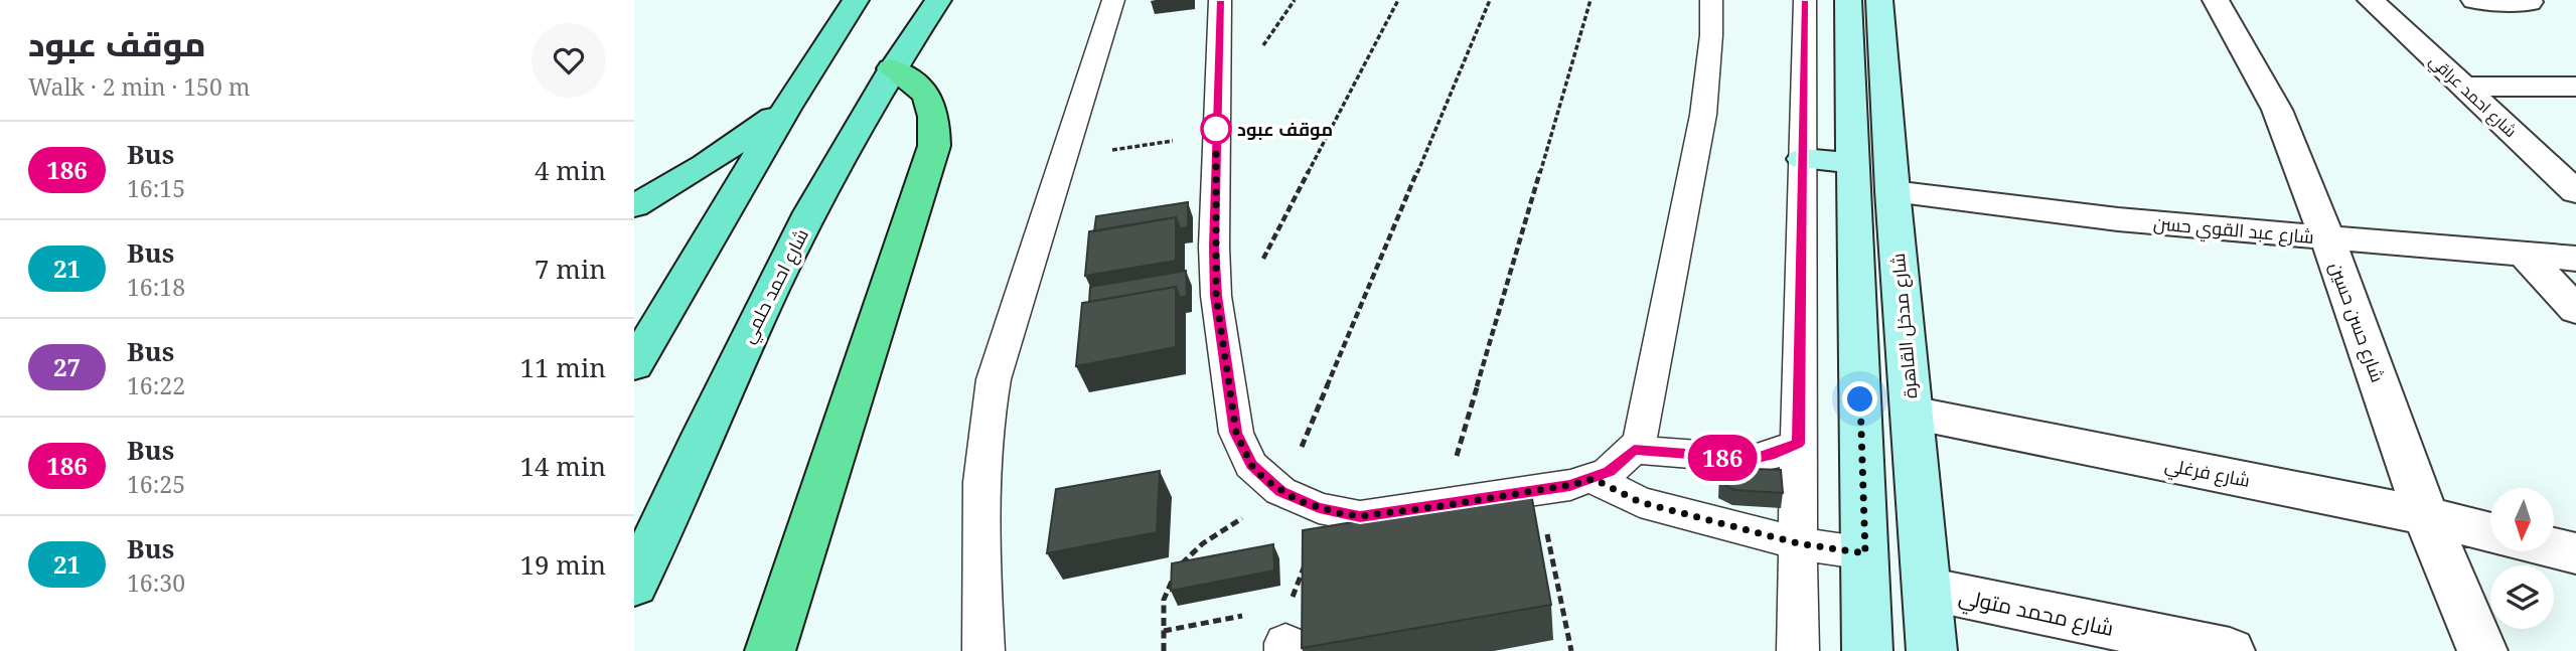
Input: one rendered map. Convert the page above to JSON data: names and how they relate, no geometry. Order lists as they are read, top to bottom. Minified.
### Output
{"streets":{"main road":["شارع احمد حلمي"],"street":["شارع احمد عراقي","شارع عبد القوي حسن","شارع حسن حسين","شارع مدخل القاهرة","شارع فرغلي","شارع محمد متولي"]},"crossings":[["شارع عبد القوي حسن","شارع حسن حسين"],["شارع عبد القوي حسن","شارع مدخل القاهرة"],["شارع حسن حسين","شارع فرغلي"],["شارع مدخل القاهرة","شارع فرغلي"],["شارع مدخل القاهرة","شارع محمد متولي"]],"places":["موقف عبود"],"lines":["bus line 186"],"north":"bottom","page":{"heading":["موقف عبود","Walk · 2 min · 150 m"],"on_map":"186","list":[{"mark":"186","name":"Bus","note":"16:15","value":"4 min"},{"mark":"21","name":"Bus","note":"16:18","value":"7 min"},{"mark":"27","name":"Bus","note":"16:22","value":"11 min"},{"mark":"186","name":"Bus","note":"16:25","value":"14 min"},{"mark":"21","name":"Bus","note":"16:30","value":"19 min"}]}}
